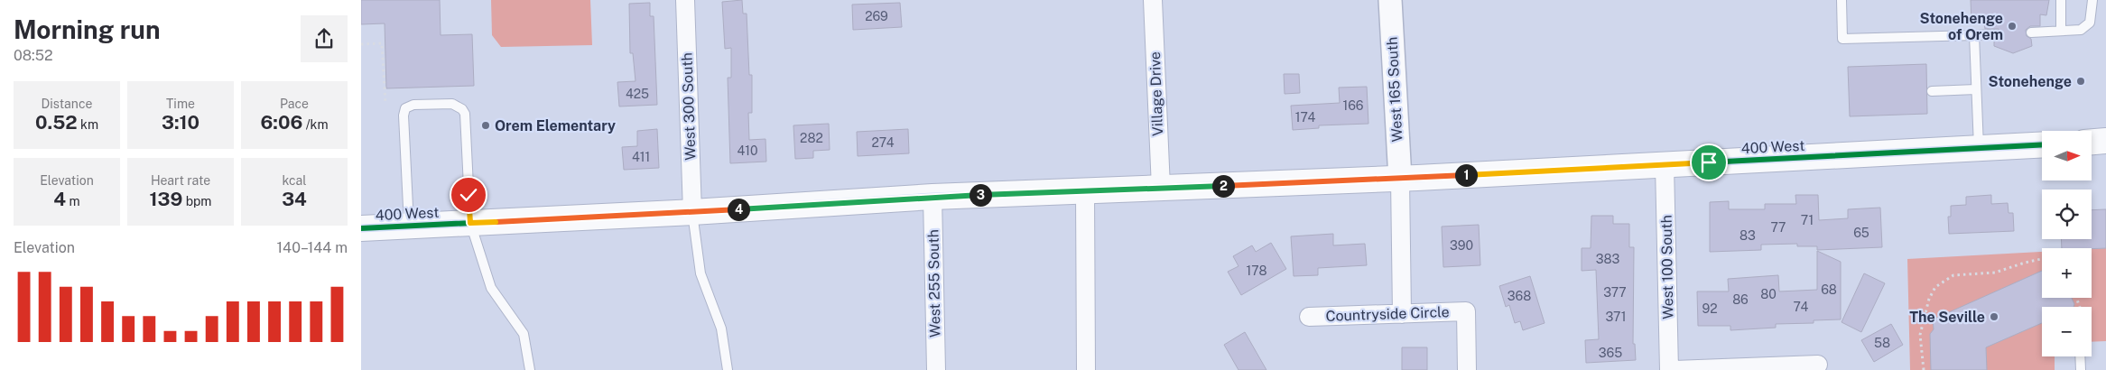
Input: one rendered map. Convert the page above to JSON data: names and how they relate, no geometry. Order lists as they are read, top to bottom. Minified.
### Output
{"streets":{"main road":["400 West"],"street":["West 165 South","Village Drive","West 300 South","West 100 South","West 255 South","Countryside Circle"]},"crossings":[["West 165 South","400 West"],["Village Drive","400 West"],["West 300 South","400 West"],["400 West","West 100 South"],["400 West","West 255 South"]],"places":["Stonehenge of Orem","Stonehenge","Orem Elementary","The Seville"],"house_numbers":["269","425","166","174","282","274","410","411","71","77","65","83","390","383","178","68","377","80","368","86","74","92","371","58","365"],"north":"right","page":{"heading":["Morning run","08:52"],"stats":[["Distance","0.52 km"],["Time","3:10"],["Pace","6:06 /km"],["Elevation","4 m"],["Heart rate","139 bpm"],["kcal","34"]],"map_buttons":["+","−"],"pins":["1","2","3","4"],"chart":["Elevation","140–144 m"]}}
